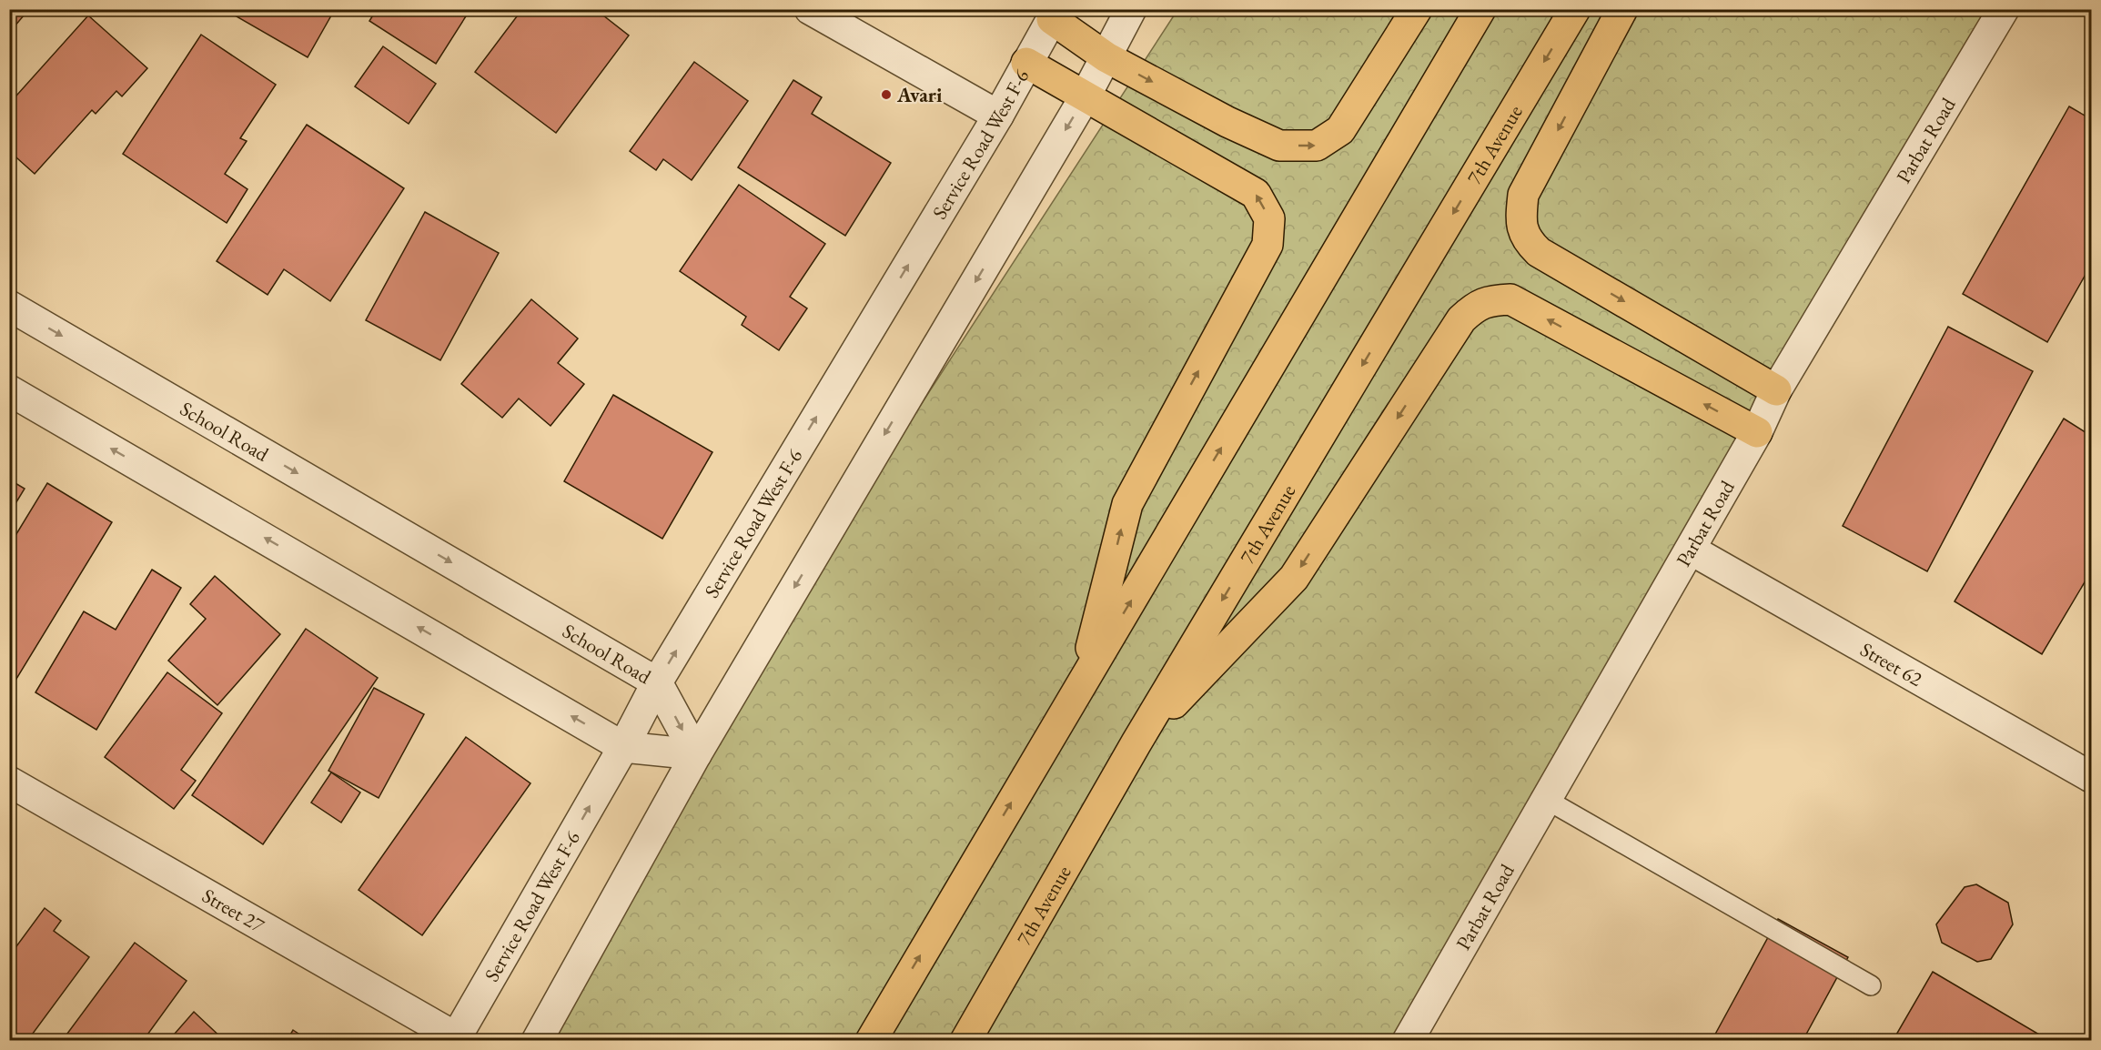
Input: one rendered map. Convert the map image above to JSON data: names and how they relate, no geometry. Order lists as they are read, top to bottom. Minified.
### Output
{"streets":{"main road":["7th Avenue"],"street":["Parbat Road","Service Road West F-6","School Road","Street 62","Street 27"]},"crossings":[["Parbat Road","Street 62"],["Service Road West F-6","School Road"],["Service Road West F-6","Street 27"]],"places":["Avari"]}
